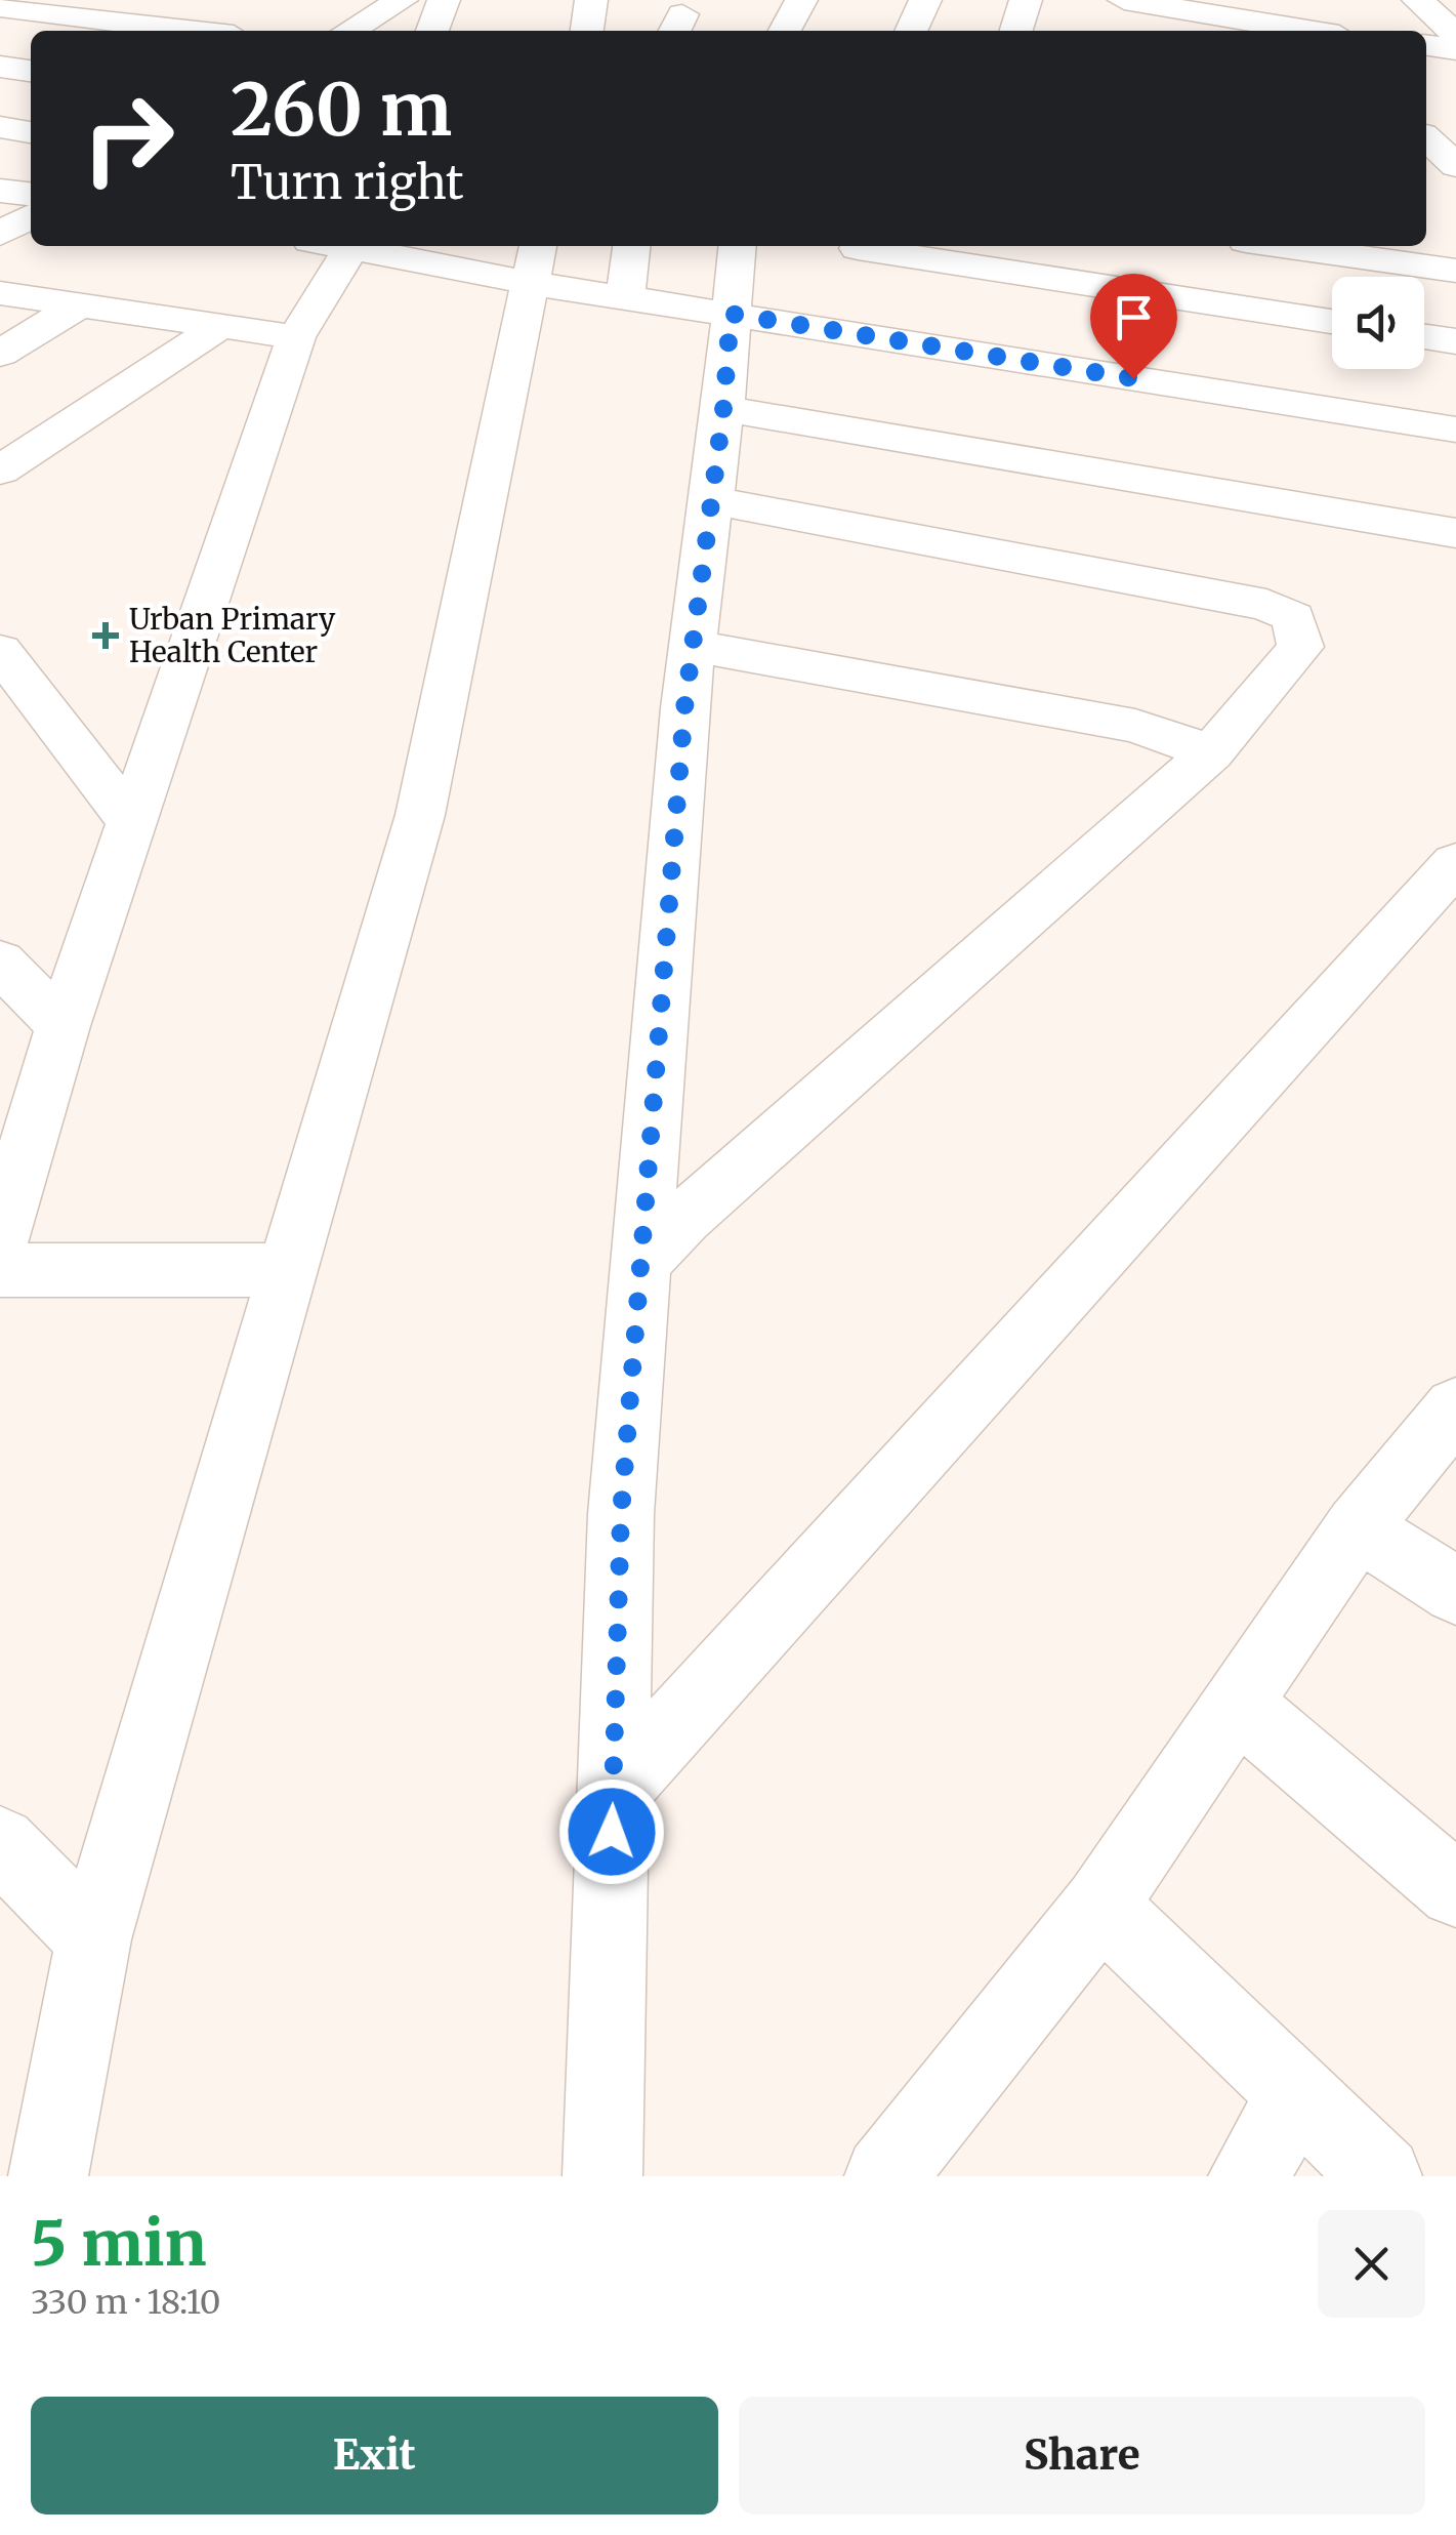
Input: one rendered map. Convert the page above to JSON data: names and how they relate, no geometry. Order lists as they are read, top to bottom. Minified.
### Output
{"places":{"health":["Urban Primary Health Center"]},"page":{"turn":["260 m","Turn right"],"heading":["5 min","330 m · 18:10"],"buttons":["Exit","Share"]}}
